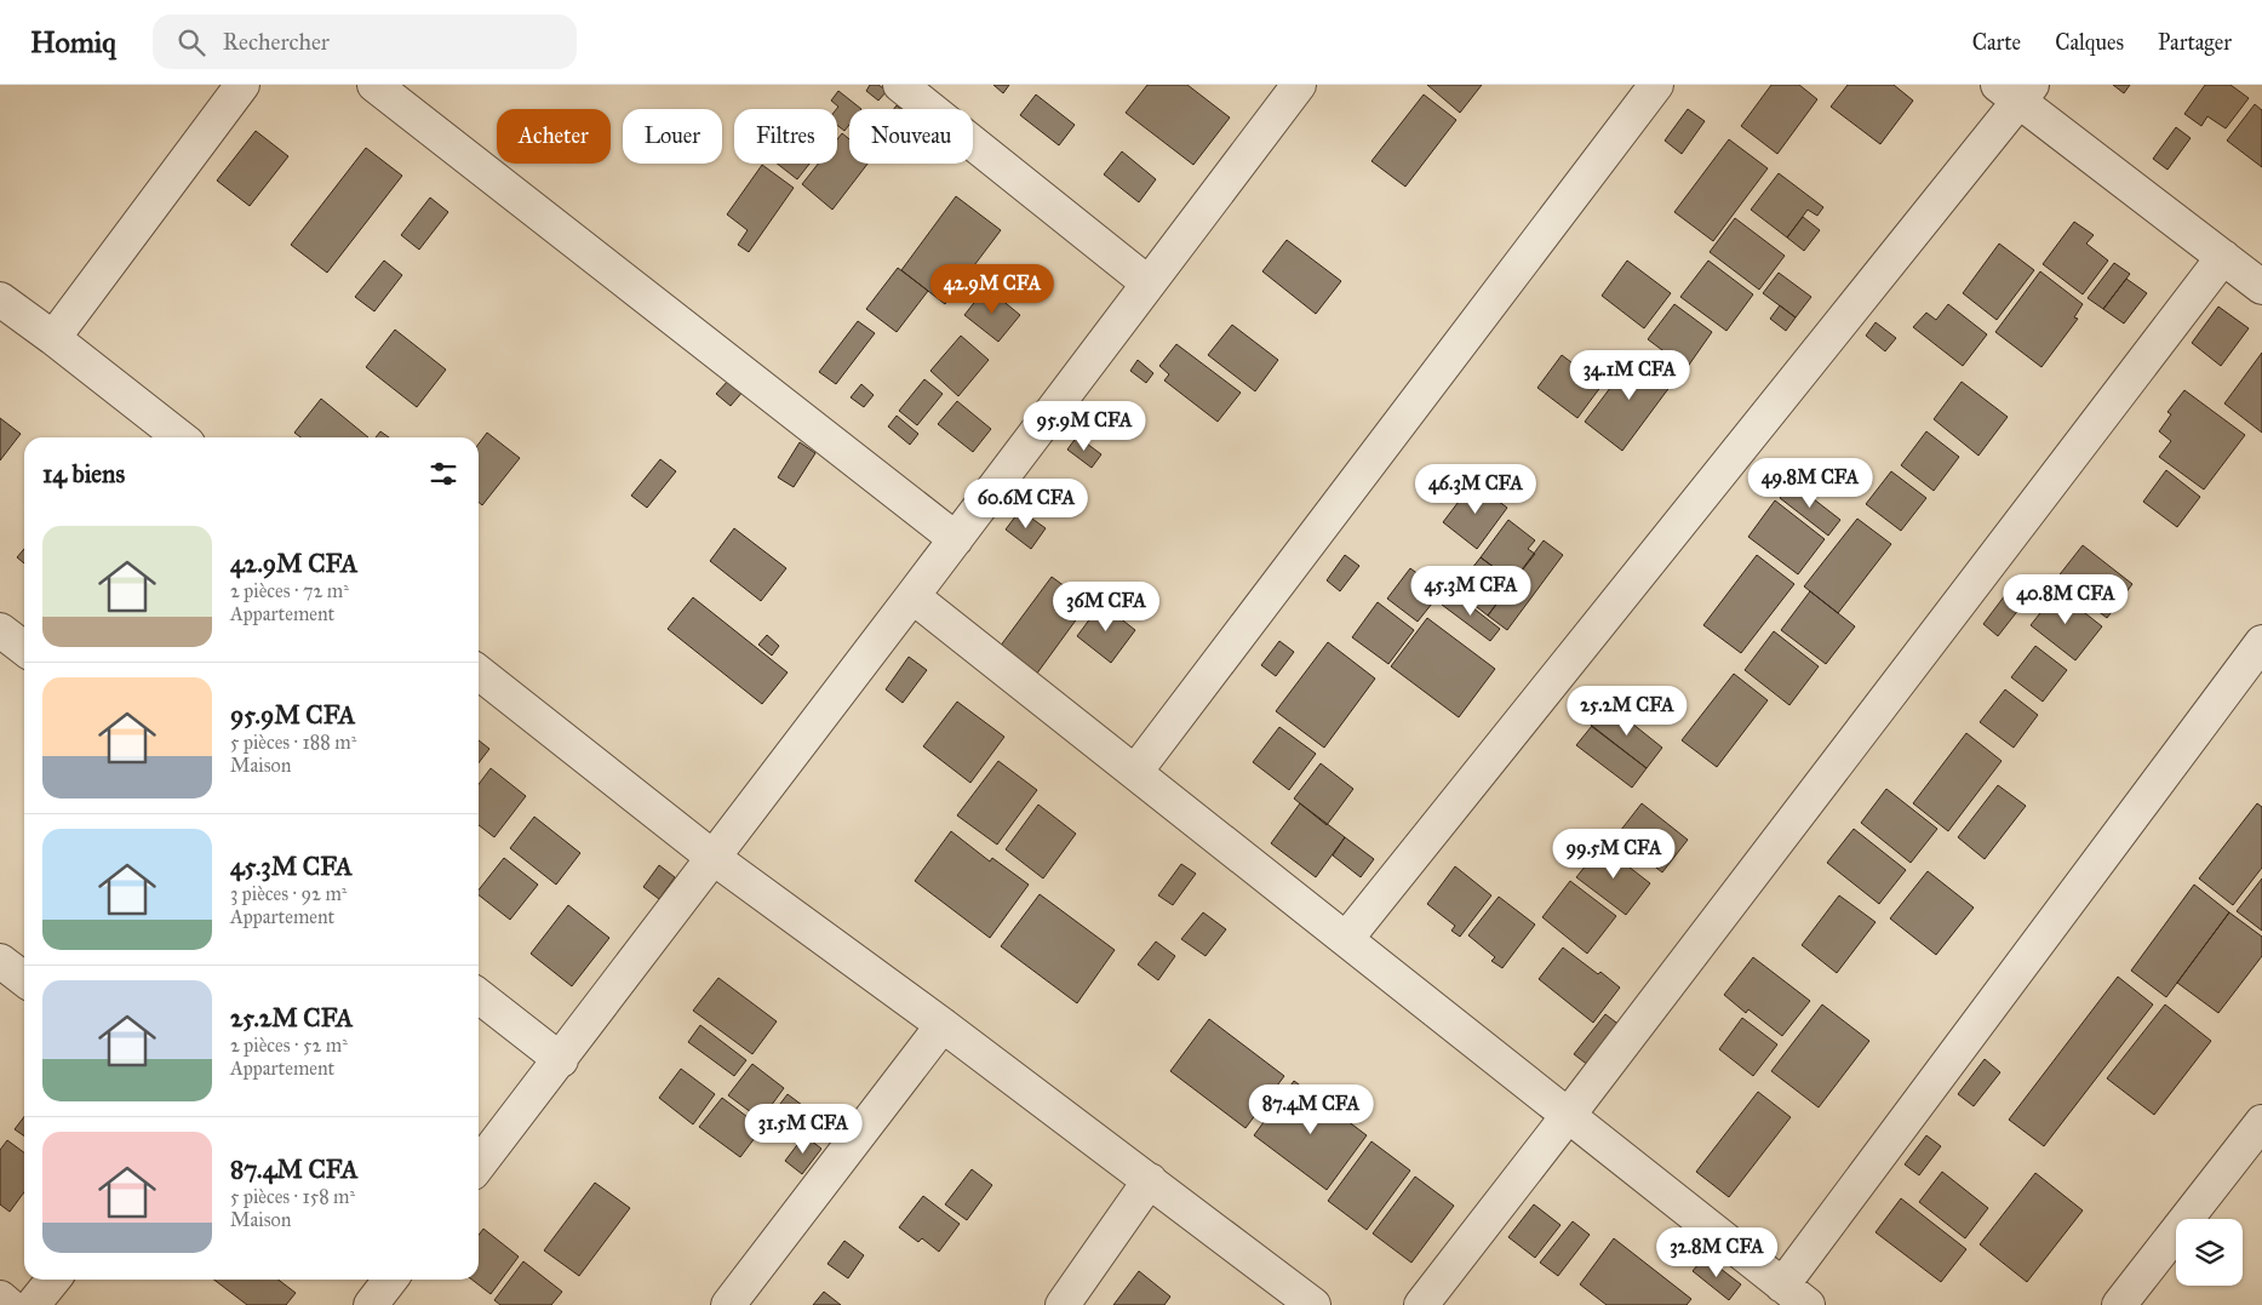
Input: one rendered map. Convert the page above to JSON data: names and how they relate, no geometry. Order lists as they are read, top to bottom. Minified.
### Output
{"page":{"header":"Homiq","search":"Rechercher","nav":["Carte","Calques","Partager"],"chip":["Acheter","Louer","Filtres","Nouveau"],"price":["42.9M CFA","34.1M CFA","95.9M CFA","49.8M CFA","46.3M CFA","60.6M CFA","45.3M CFA","40.8M CFA","36M CFA","25.2M CFA","99.5M CFA","87.4M CFA","31.5M CFA","32.8M CFA"],"heading":"14 biens","list":[{"name":"42.9M CFA","note":"2 pièces · 72 m² · Appartement"},{"name":"95.9M CFA","note":"5 pièces · 188 m² · Maison"},{"name":"45.3M CFA","note":"3 pièces · 92 m² · Appartement"},{"name":"25.2M CFA","note":"2 pièces · 52 m² · Appartement"},{"name":"87.4M CFA","note":"5 pièces · 158 m² · Maison"}]}}
